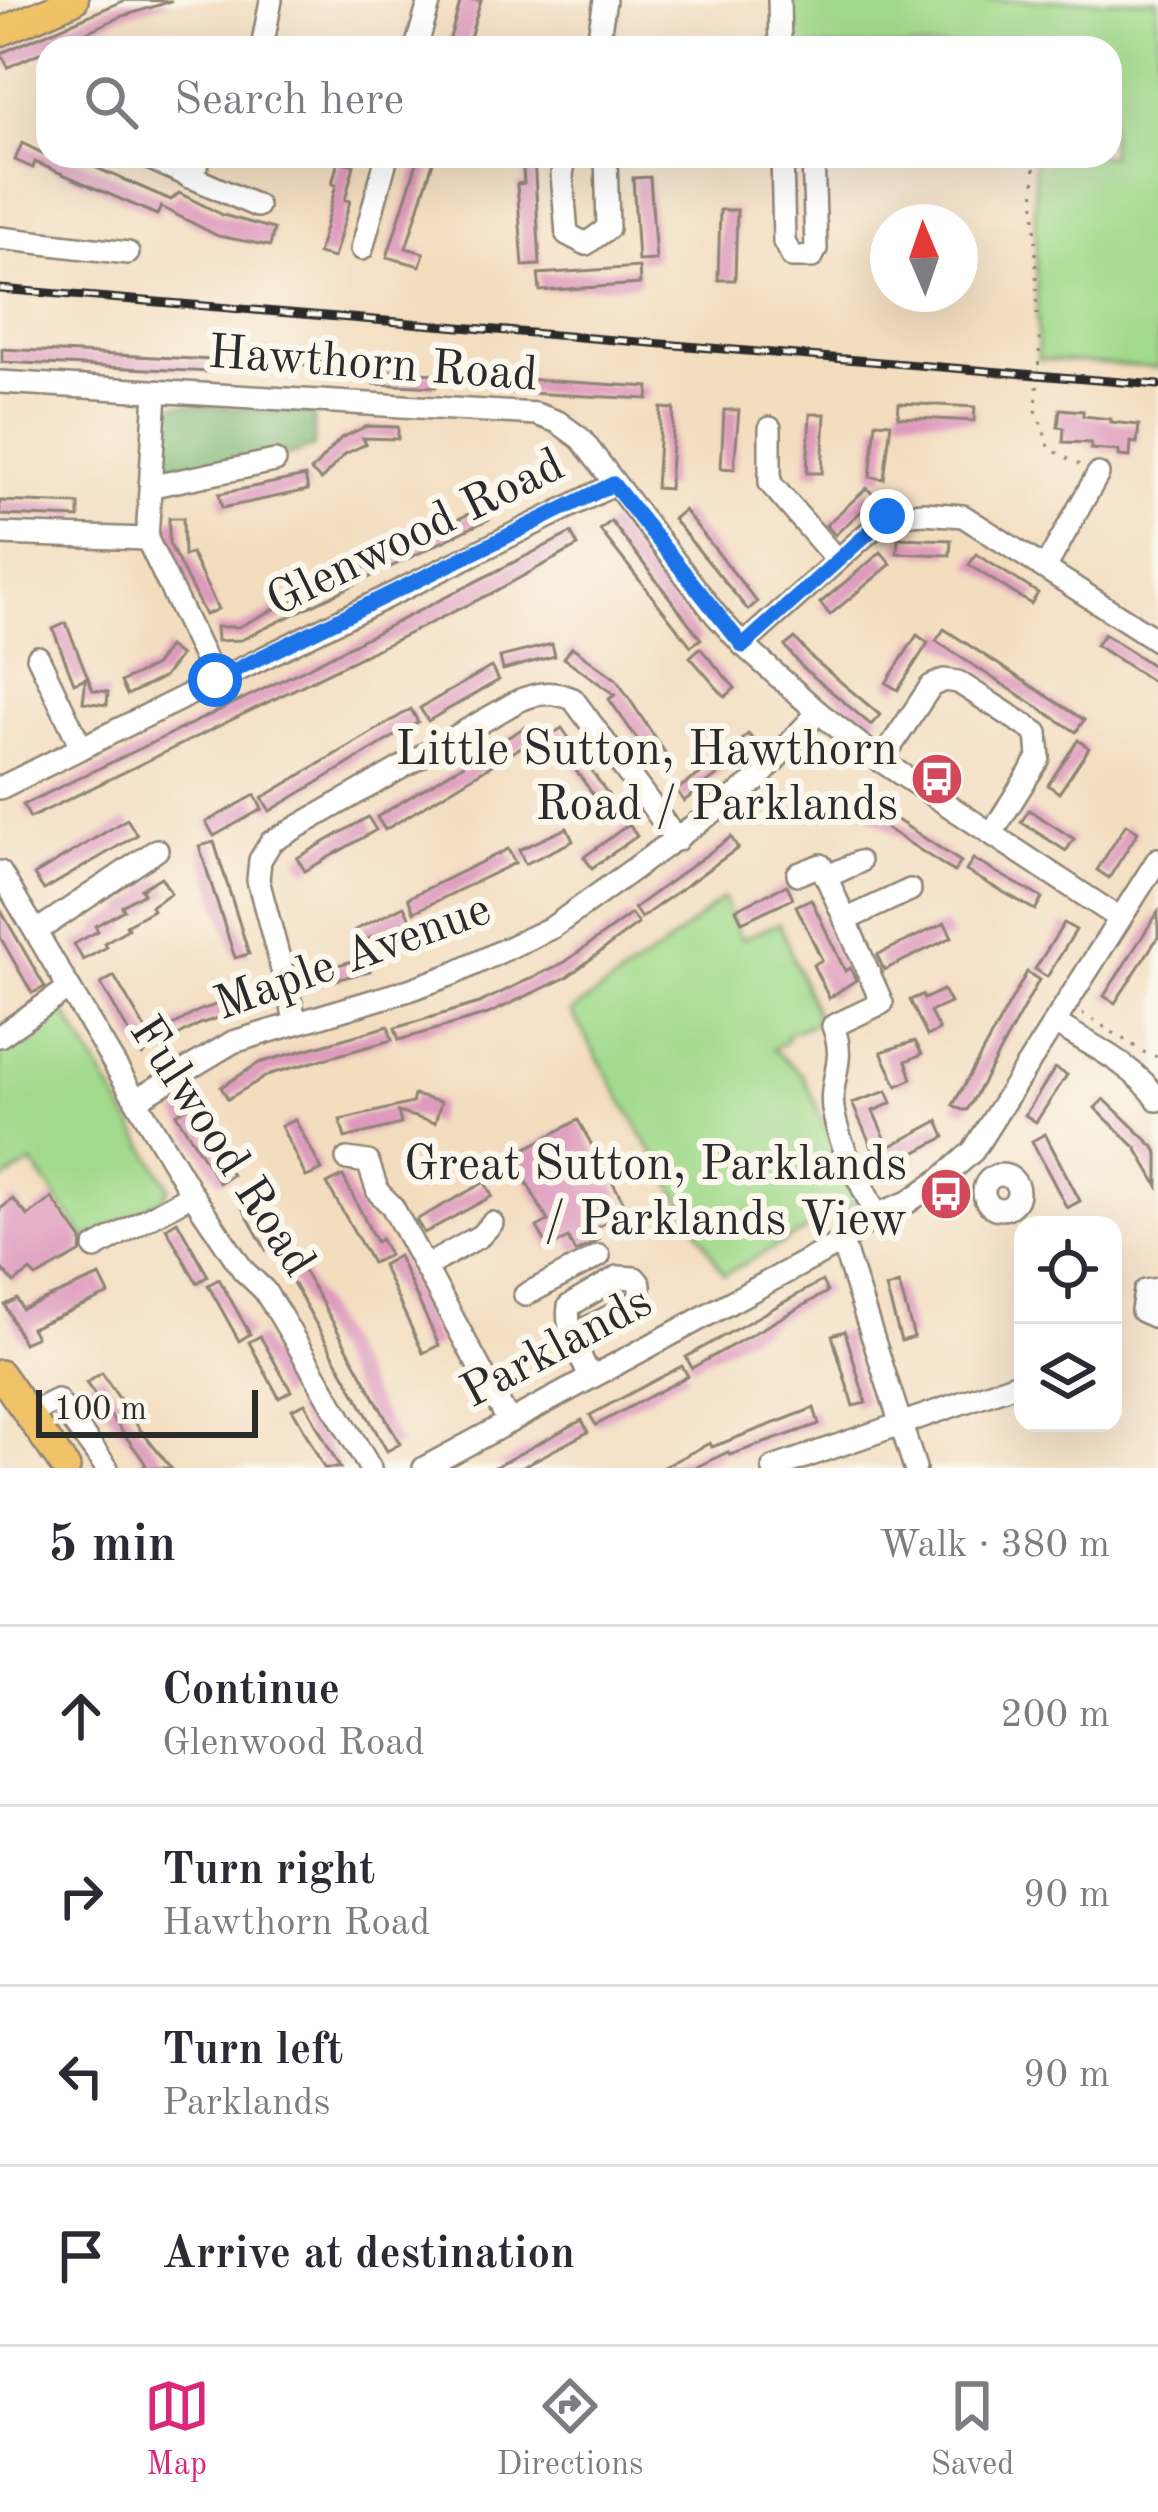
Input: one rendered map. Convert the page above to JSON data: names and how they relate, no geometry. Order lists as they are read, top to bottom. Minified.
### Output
{"streets":{"street":["Hawthorn Road","Glenwood Road","Maple Avenue","Fulwood Road","Parklands"]},"crossings":[["Hawthorn Road","Glenwood Road"],["Hawthorn Road","Maple Avenue"],["Hawthorn Road","Parklands"],["Maple Avenue","Fulwood Road"]],"places":{"bus stop":["Little Sutton, Hawthorn Road / Parklands","Great Sutton, Parklands / Parklands View"]},"scale_bar":"100 m","north":"top","page":{"search":"Search here","scale":"100 m","heading":["5 min","Walk · 380 m"],"list":[["Continue","Glenwood Road","200 m"],["Turn right","Hawthorn Road","90 m"],["Turn left","Parklands","90 m"],"Arrive at destination"],"nav":["Map","Directions","Saved"]}}
